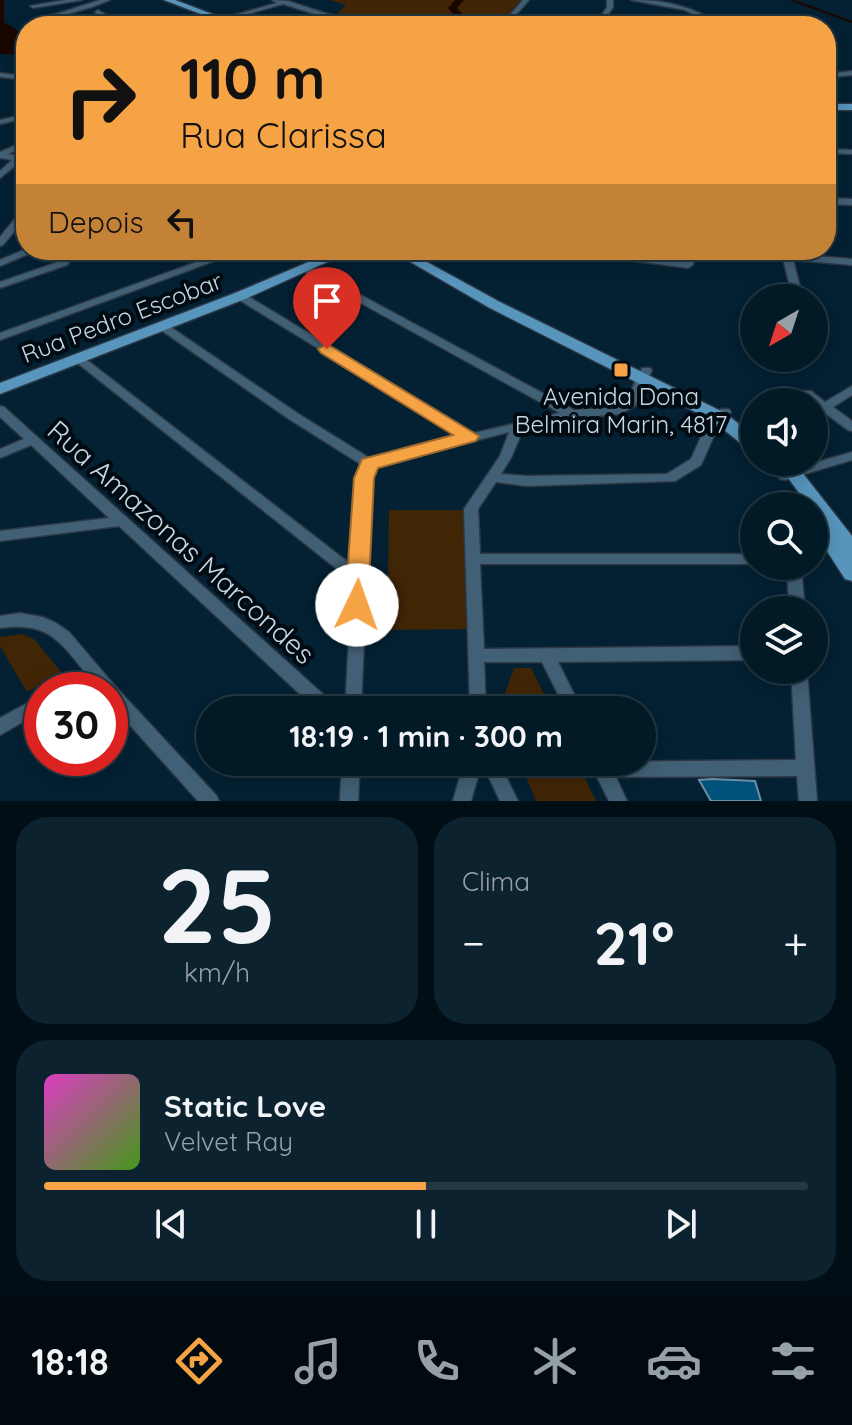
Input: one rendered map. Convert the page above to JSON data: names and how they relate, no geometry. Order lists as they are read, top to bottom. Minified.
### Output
{"streets":{"main road":["Rua Pedro Escobar"],"street":["Rua Amazonas Marcondes"]},"places":{"transit":["Avenida Dona Belmira Marin, 4817"]},"north":"bottom left","page":{"turn":["110 m","Rua Clarissa"],"then":"Depois","limit":"30","trip":"18:19 · 1 min · 300 m","tile":[["25","km/h"],"Clima"],"heat":["−","21°","+"],"song":["Static Love","Velvet Ray"],"tabs":"18:18"}}
